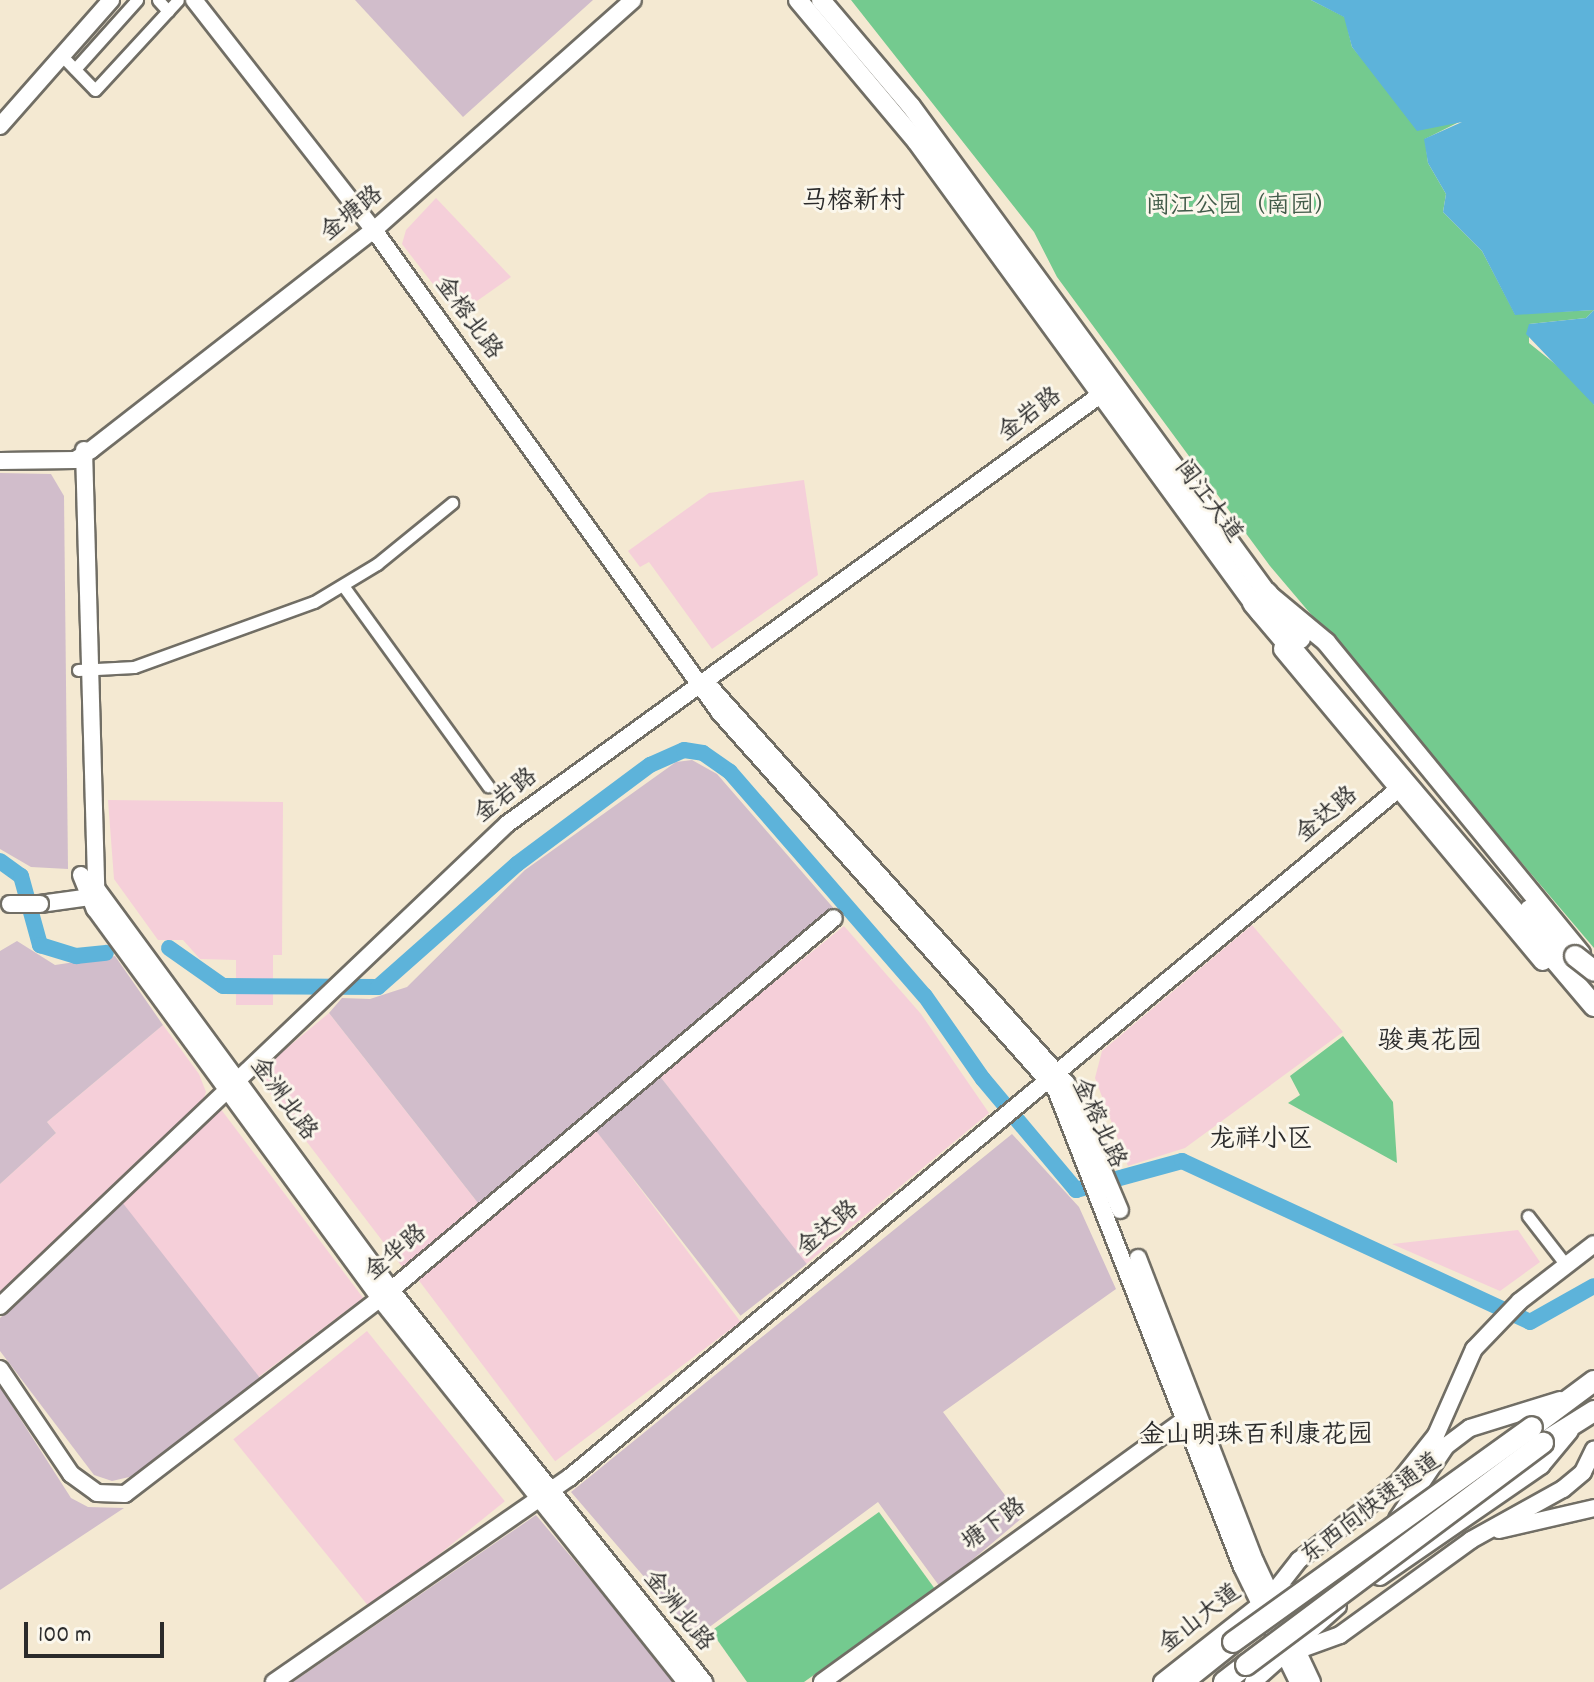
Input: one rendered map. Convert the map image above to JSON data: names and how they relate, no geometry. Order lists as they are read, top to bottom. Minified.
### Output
{"streets":{"highway":["东西向快速通道"],"main road":["闽江大道"],"street":["金塘路","金榕北路","金岩路","金达路","金洲北路","金华路","塘下路","金山大道"]},"crossings":[["金塘路","金榕北路"],["金塘路","金洲北路"],["金榕北路","金岩路"],["金榕北路","金达路"],["金榕北路","塘下路"],["金榕北路","金山大道"],["金岩路","闽江大道"],["金岩路","金洲北路"],["闽江大道","金达路"],["金达路","金洲北路"],["金洲北路","金华路"],["东西向快速通道","金山大道"]],"districts":["马榕新村","骏夷花园","龙祥小区","金山明珠百利康花园"],"parks":["闽江公园（南园）"],"scale_bar":"100 m"}
